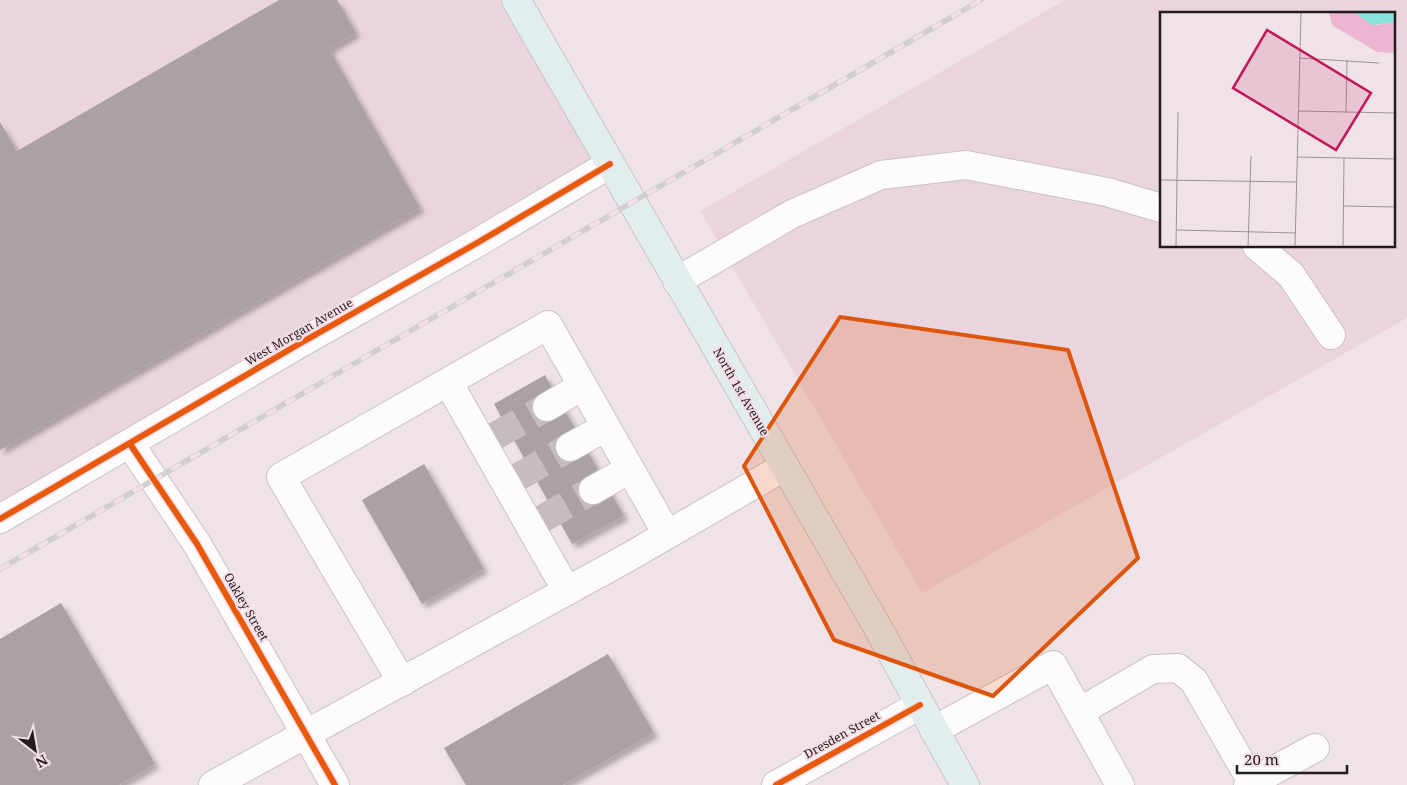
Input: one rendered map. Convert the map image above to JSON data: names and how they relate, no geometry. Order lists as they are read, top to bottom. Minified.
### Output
{"streets":{"main road":["North 1st Avenue"],"street":["West Morgan Avenue","Oakley Street","Dresden Street"]},"crossings":[["West Morgan Avenue","North 1st Avenue"],["West Morgan Avenue","Oakley Street"],["North 1st Avenue","Dresden Street"]],"scale_bar":"20 m","north":"bottom right"}
